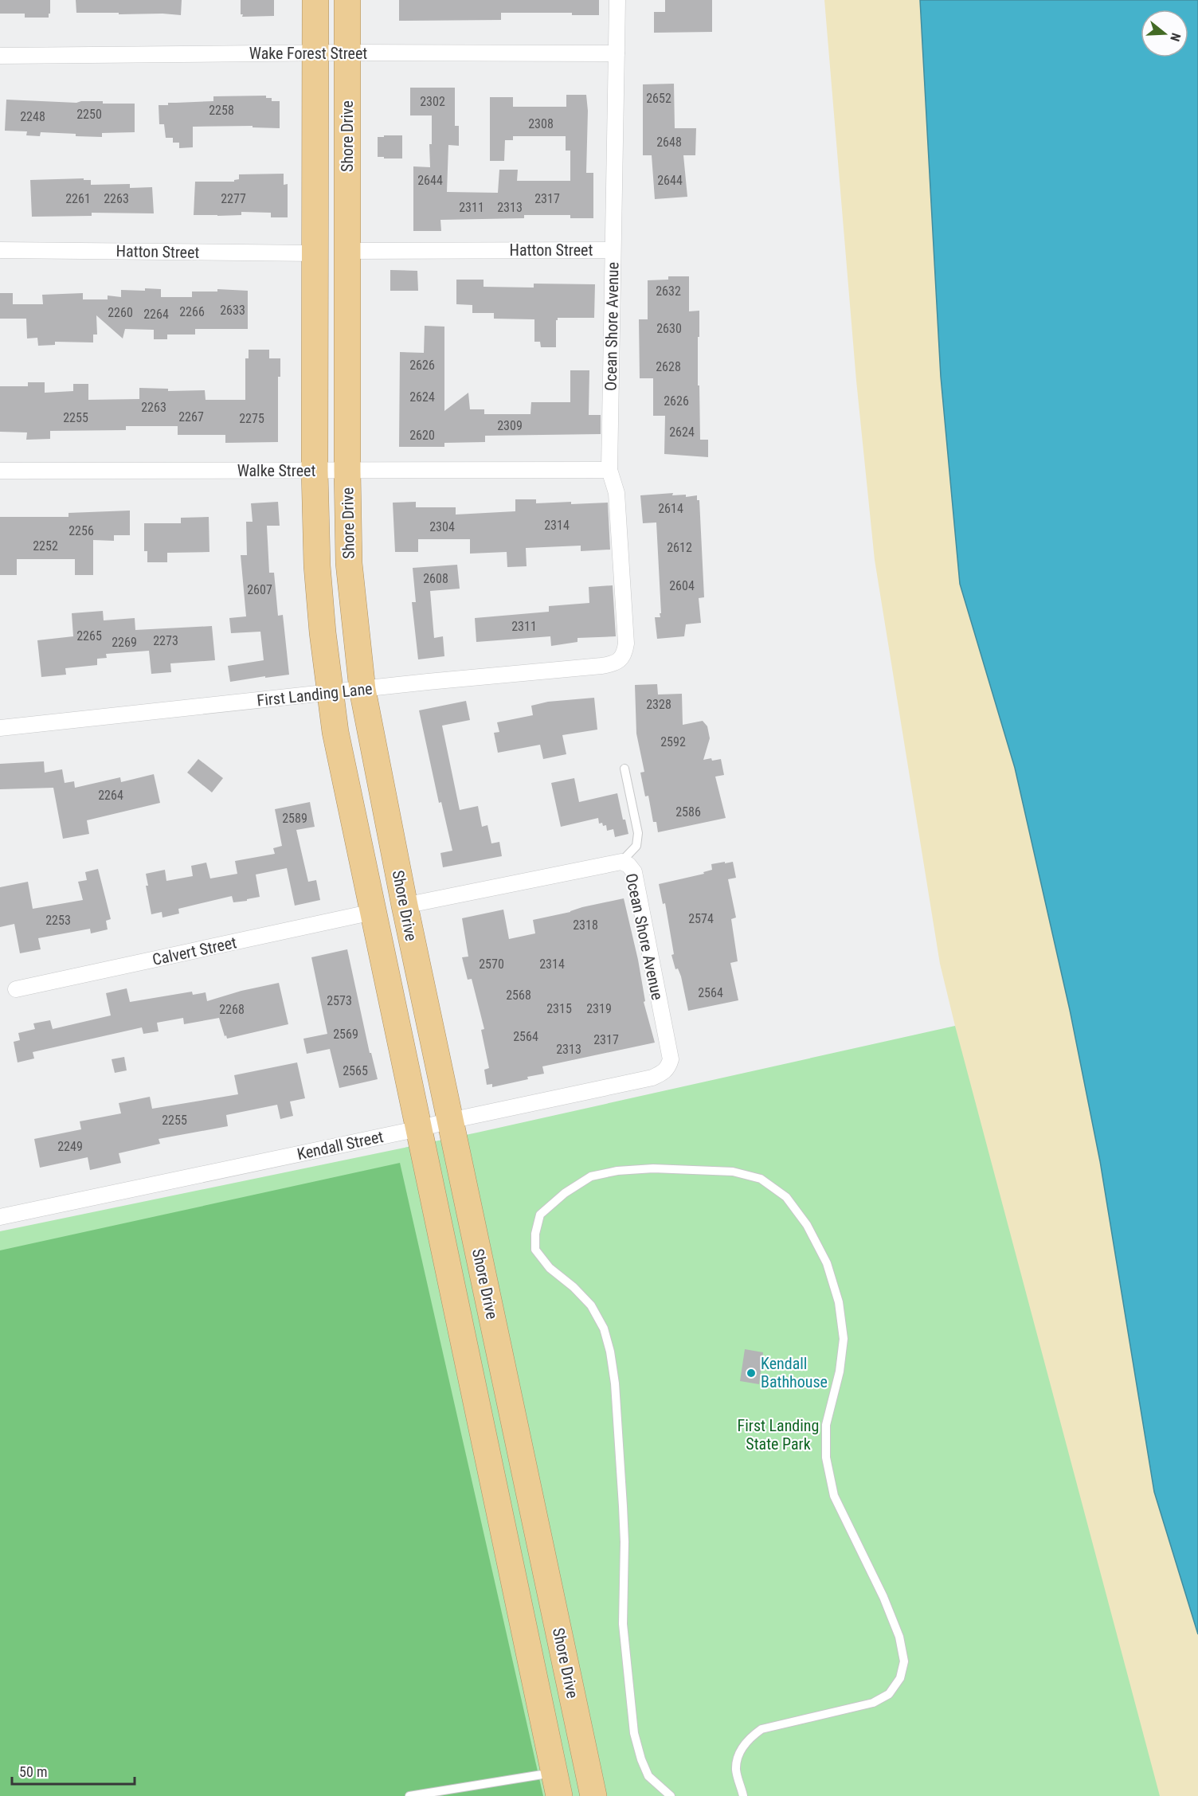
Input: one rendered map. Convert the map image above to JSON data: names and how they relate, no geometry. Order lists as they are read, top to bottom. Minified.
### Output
{"streets":{"highway":["Shore Drive"],"street":["Wake Forest Street","Hatton Street","Ocean Shore Avenue","Walke Street","First Landing Lane","Calvert Street","Kendall Street"]},"crossings":[["Wake Forest Street","Shore Drive"],["Wake Forest Street","Ocean Shore Avenue"],["Shore Drive","Hatton Street"],["Shore Drive","Walke Street"],["Shore Drive","First Landing Lane"],["Shore Drive","Calvert Street"],["Shore Drive","Kendall Street"],["Hatton Street","Ocean Shore Avenue"],["Ocean Shore Avenue","Walke Street"],["Ocean Shore Avenue","First Landing Lane"],["Ocean Shore Avenue","Kendall Street"]],"parks":["First Landing State Park"],"places":["Kendall Bathhouse"],"house_numbers":["2652","2302","2258","2250","2248","2308","2648","2644","2644","2261","2263","2277","2317","2311","2313","2632","2633","2266","2260","2264","2630","2626","2628","2624","2626","2263","2267","2255","2275","2309","2624","2620","2614","2314","2304","2256","2252","2612","2608","2604","2607","2311","2265","2273","2269","2328","2592","2264","2586","2589","2574","2253","2318","2570","2314","2564","2568","2573","2315","2319","2268","2569","2564","2317","2313","2565","2255","2249"],"scale_bar":"50 m","north":"right"}
